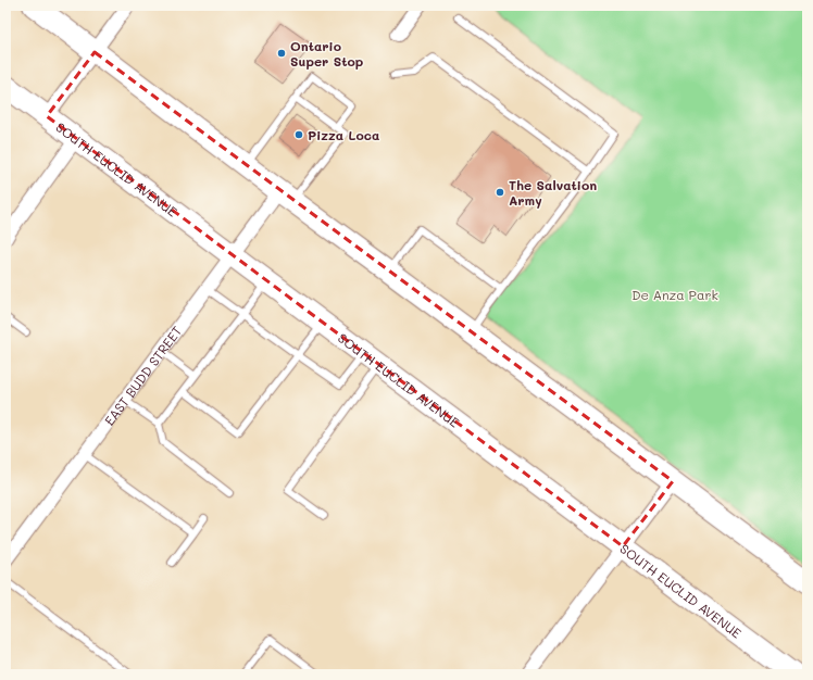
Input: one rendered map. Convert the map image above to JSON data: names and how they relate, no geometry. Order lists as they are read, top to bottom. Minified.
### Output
{"streets":{"main road":["SOUTH EUCLID AVENUE"],"street":["EAST BUDD STREET"]},"crossings":[["SOUTH EUCLID AVENUE","EAST BUDD STREET"]],"parks":["De Anza Park"],"places":["Ontario Super Stop","Pizza Loca","The Salvation Army"]}
